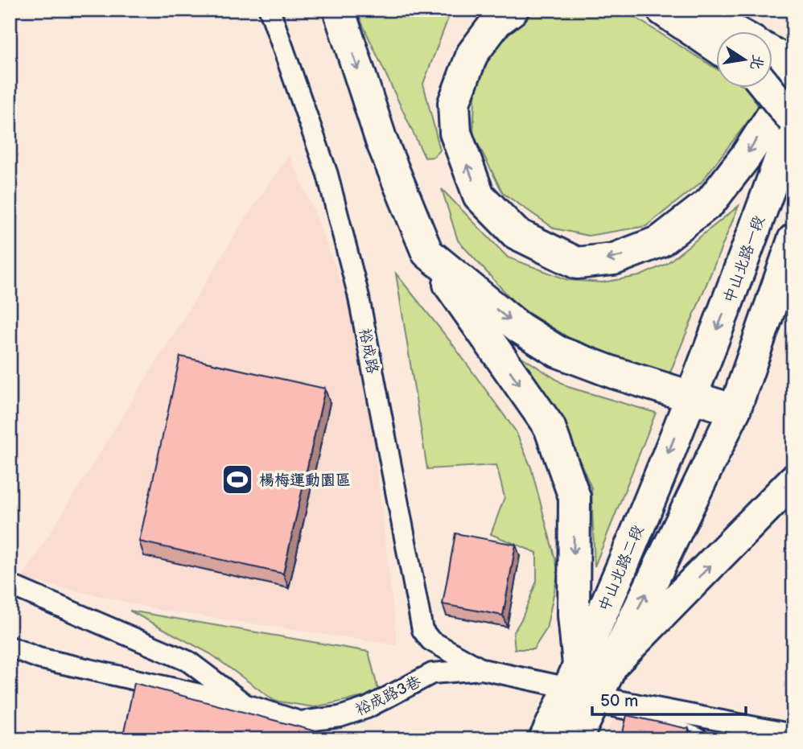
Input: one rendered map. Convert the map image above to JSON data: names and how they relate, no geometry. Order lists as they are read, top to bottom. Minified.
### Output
{"streets":{"main road":["中山北路一段","中山北路二段"],"street":["裕成路","裕成路3巷"]},"crossings":[["中山北路一段","中山北路二段"],["裕成路","裕成路3巷"],["中山北路二段","裕成路3巷"]],"places":{"sports":["楊梅運動園區"]},"scale_bar":"50 m","north":"right"}
